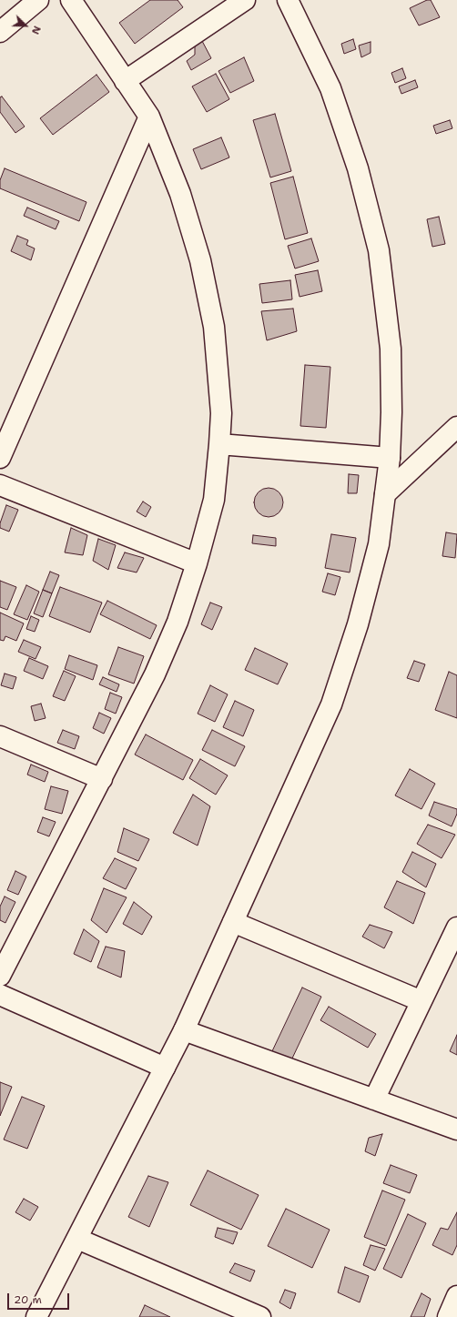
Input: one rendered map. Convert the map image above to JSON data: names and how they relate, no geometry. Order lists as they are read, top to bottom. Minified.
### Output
{"scale_bar":"20 m","north":"bottom right"}
